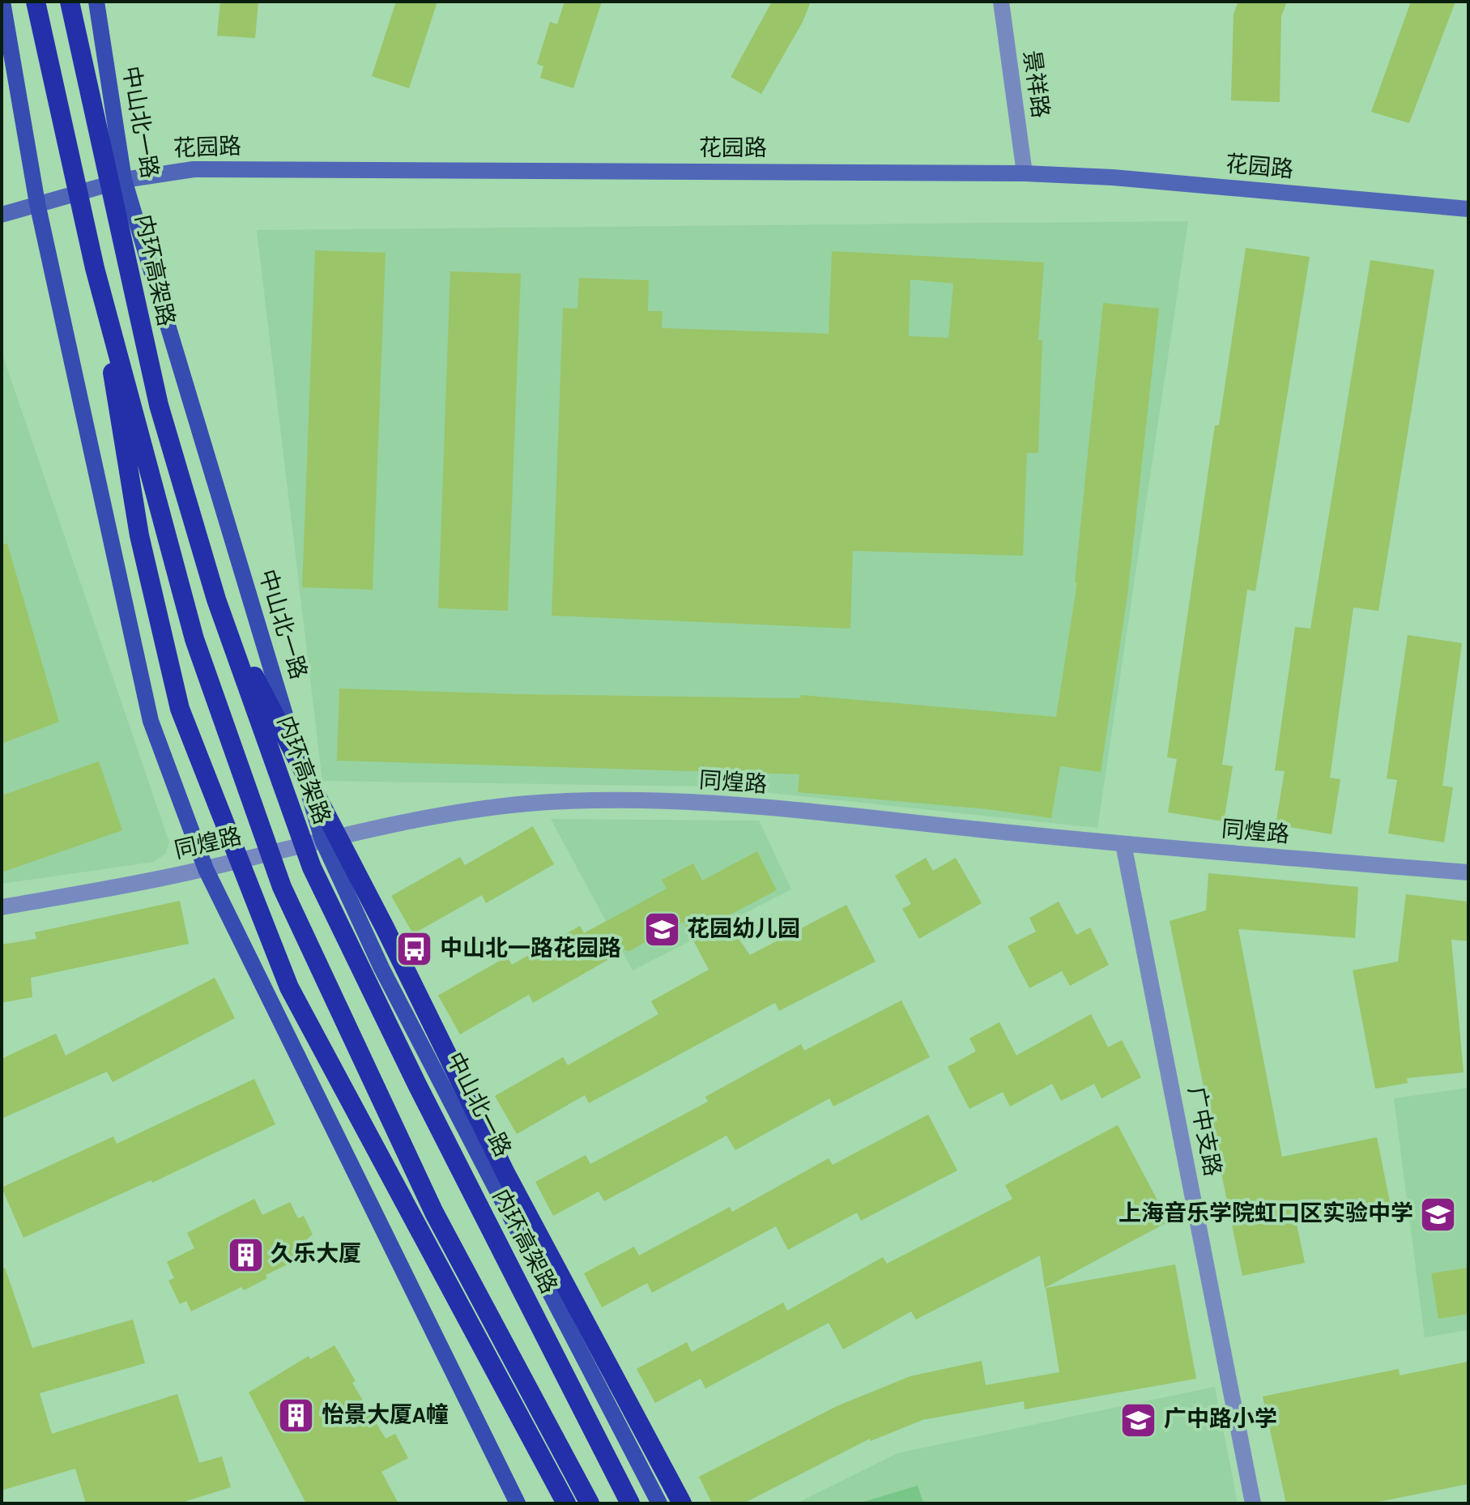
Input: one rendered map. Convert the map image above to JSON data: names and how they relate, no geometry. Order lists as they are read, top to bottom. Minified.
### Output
{"streets":{"highway":["内环高架路"],"main road":["中山北一路","花园路"],"street":["景祥路","同煌路","广中支路"]},"crossings":[["景祥路","花园路"],["中山北一路","花园路"],["中山北一路","同煌路"],["同煌路","广中支路"]],"places":{"school or university":["花园幼儿园","上海音乐学院虹口区实验中学","广中路小学"],"bus stop":["中山北一路花园路"],"building":["久乐大厦","怡景大厦A幢"]}}
